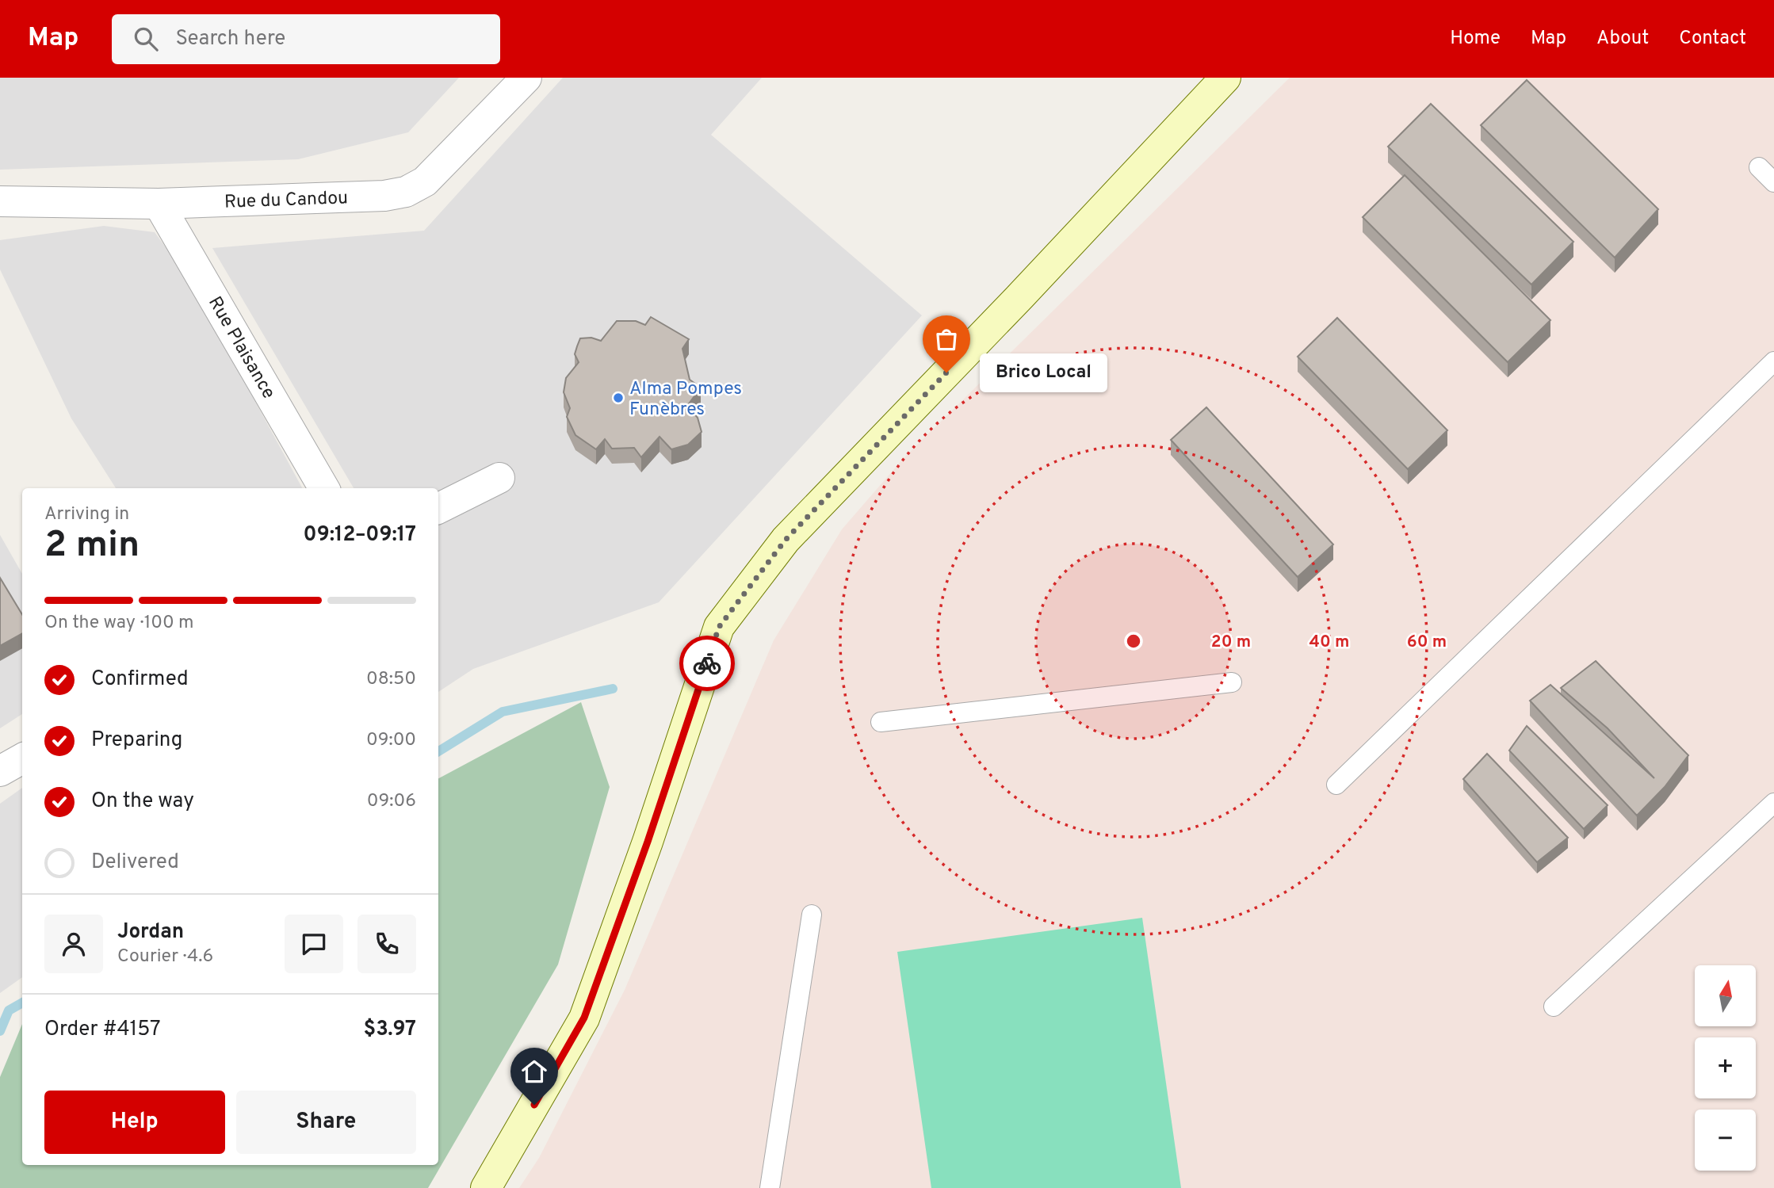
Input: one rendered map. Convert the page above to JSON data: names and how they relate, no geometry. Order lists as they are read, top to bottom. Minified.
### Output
{"streets":{"street":["Rue du Candou","Rue Plaisance"]},"crossings":[["Rue du Candou","Rue Plaisance"]],"places":["Brico Local","Alma Pompes Funèbres"],"north":"top","page":{"header":"Map","search":"Search here","nav":["Home","Map","About","Contact"],"bubble":"Brico Local","heading":["2 min","Arriving in","09:12–09:17"],"panel":["Jordan","Courier · 4.6","Order #4157","$3.97"],"bar":"On the way · 100 m","list":[["Confirmed","08:50"],["Preparing","09:00"],["On the way","09:06"],"Delivered"],"map_buttons":["+","−"],"buttons":["Help","Share"]},"rings":["20 m","40 m","60 m"]}
